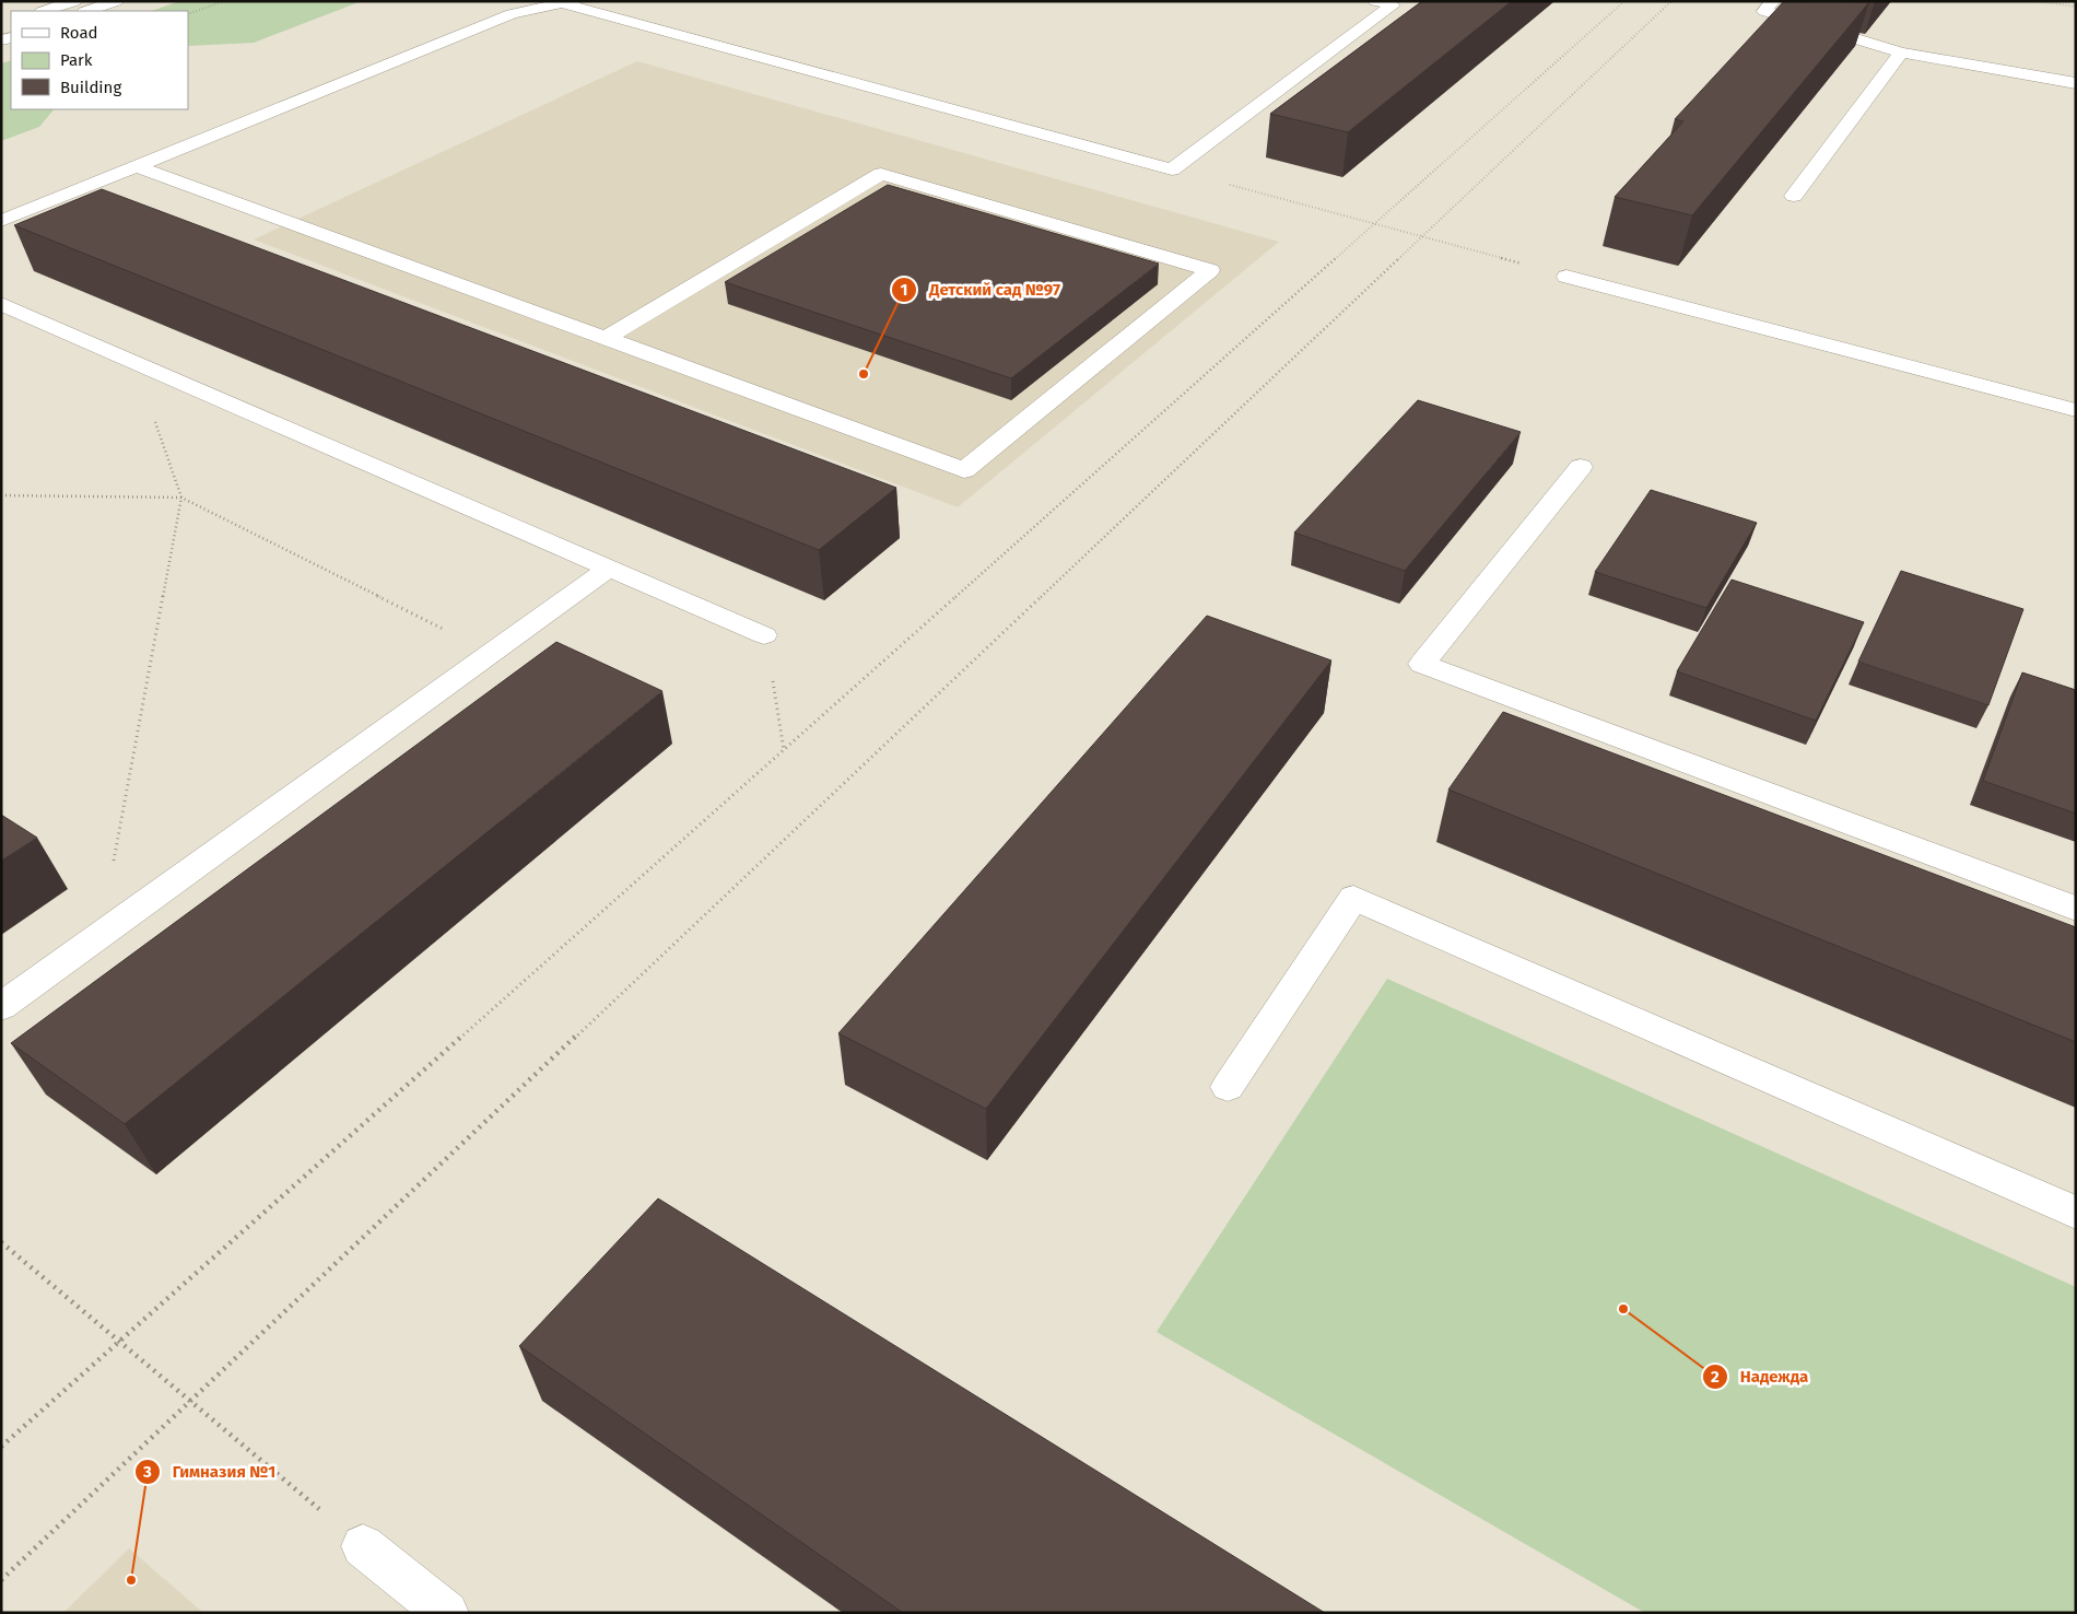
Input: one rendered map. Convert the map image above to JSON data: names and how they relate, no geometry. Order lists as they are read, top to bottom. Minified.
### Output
{"places":["Детский сад №97","Надежда","Гимназия №1"],"legend":["Road","Park","Building"]}
